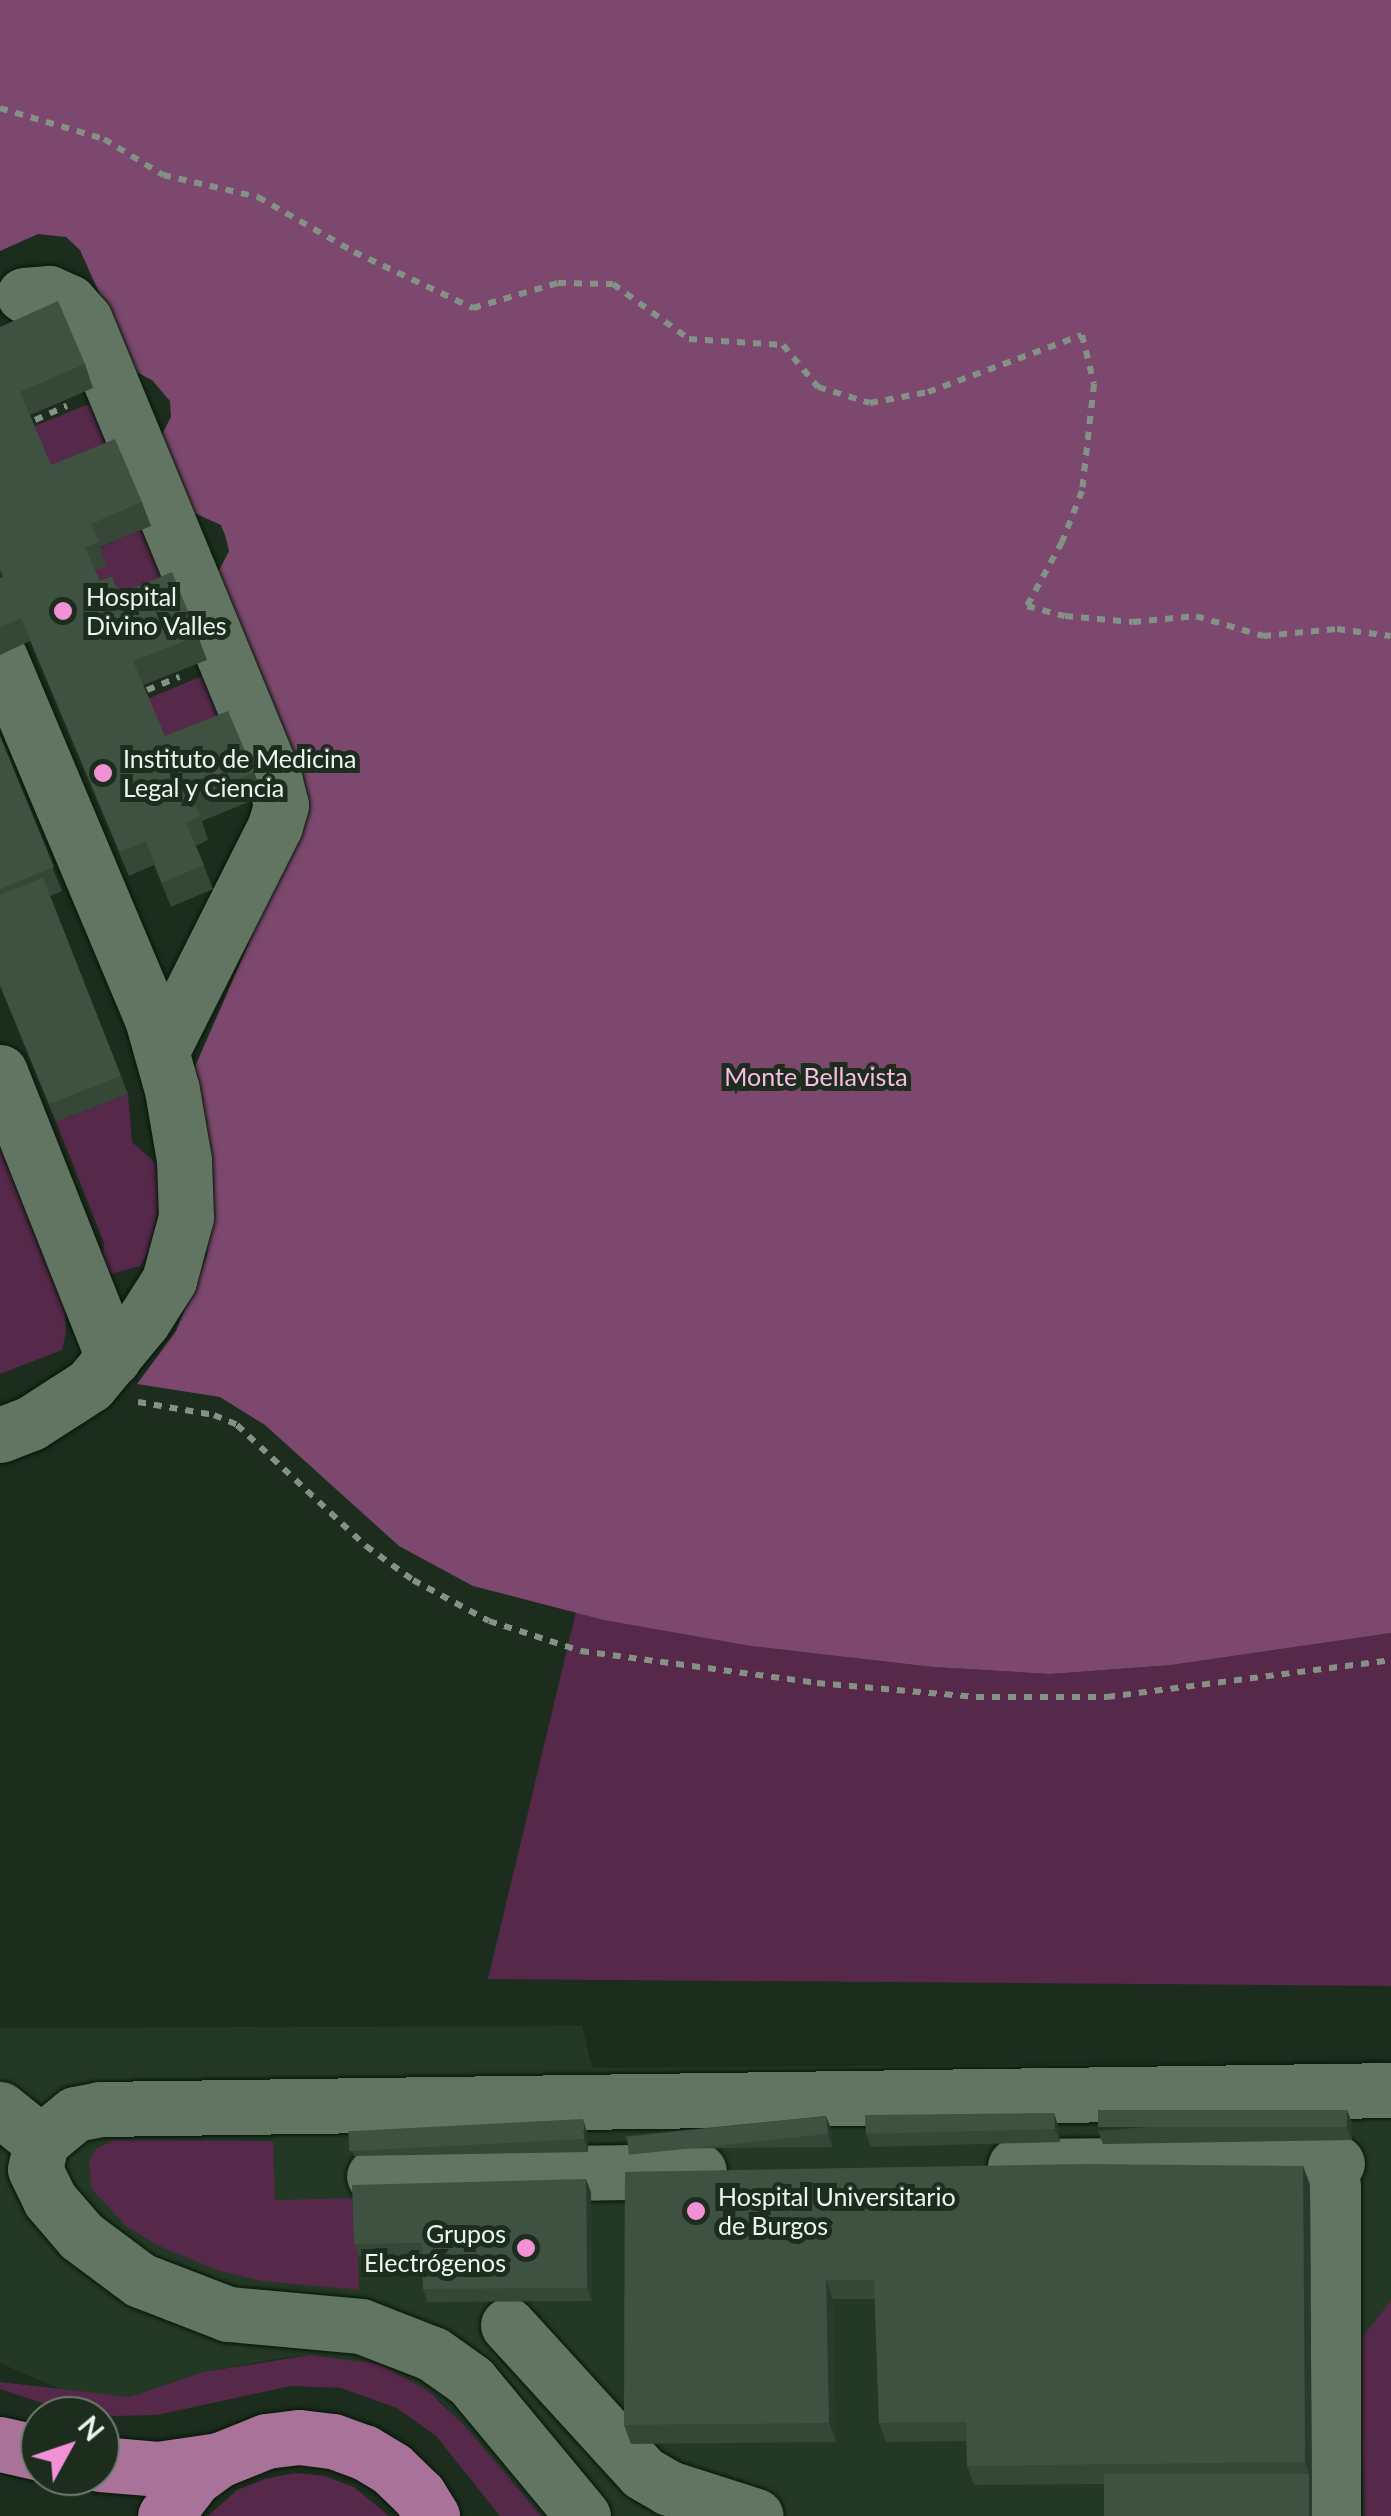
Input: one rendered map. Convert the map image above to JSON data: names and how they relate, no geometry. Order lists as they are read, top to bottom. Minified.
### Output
{"parks":["Monte Bellavista"],"places":["Hospital Divino Valles","Instituto de Medicina Legal y Ciencia","Hospital Universitario de Burgos","Grupos Electrógenos"],"north":"top right"}
